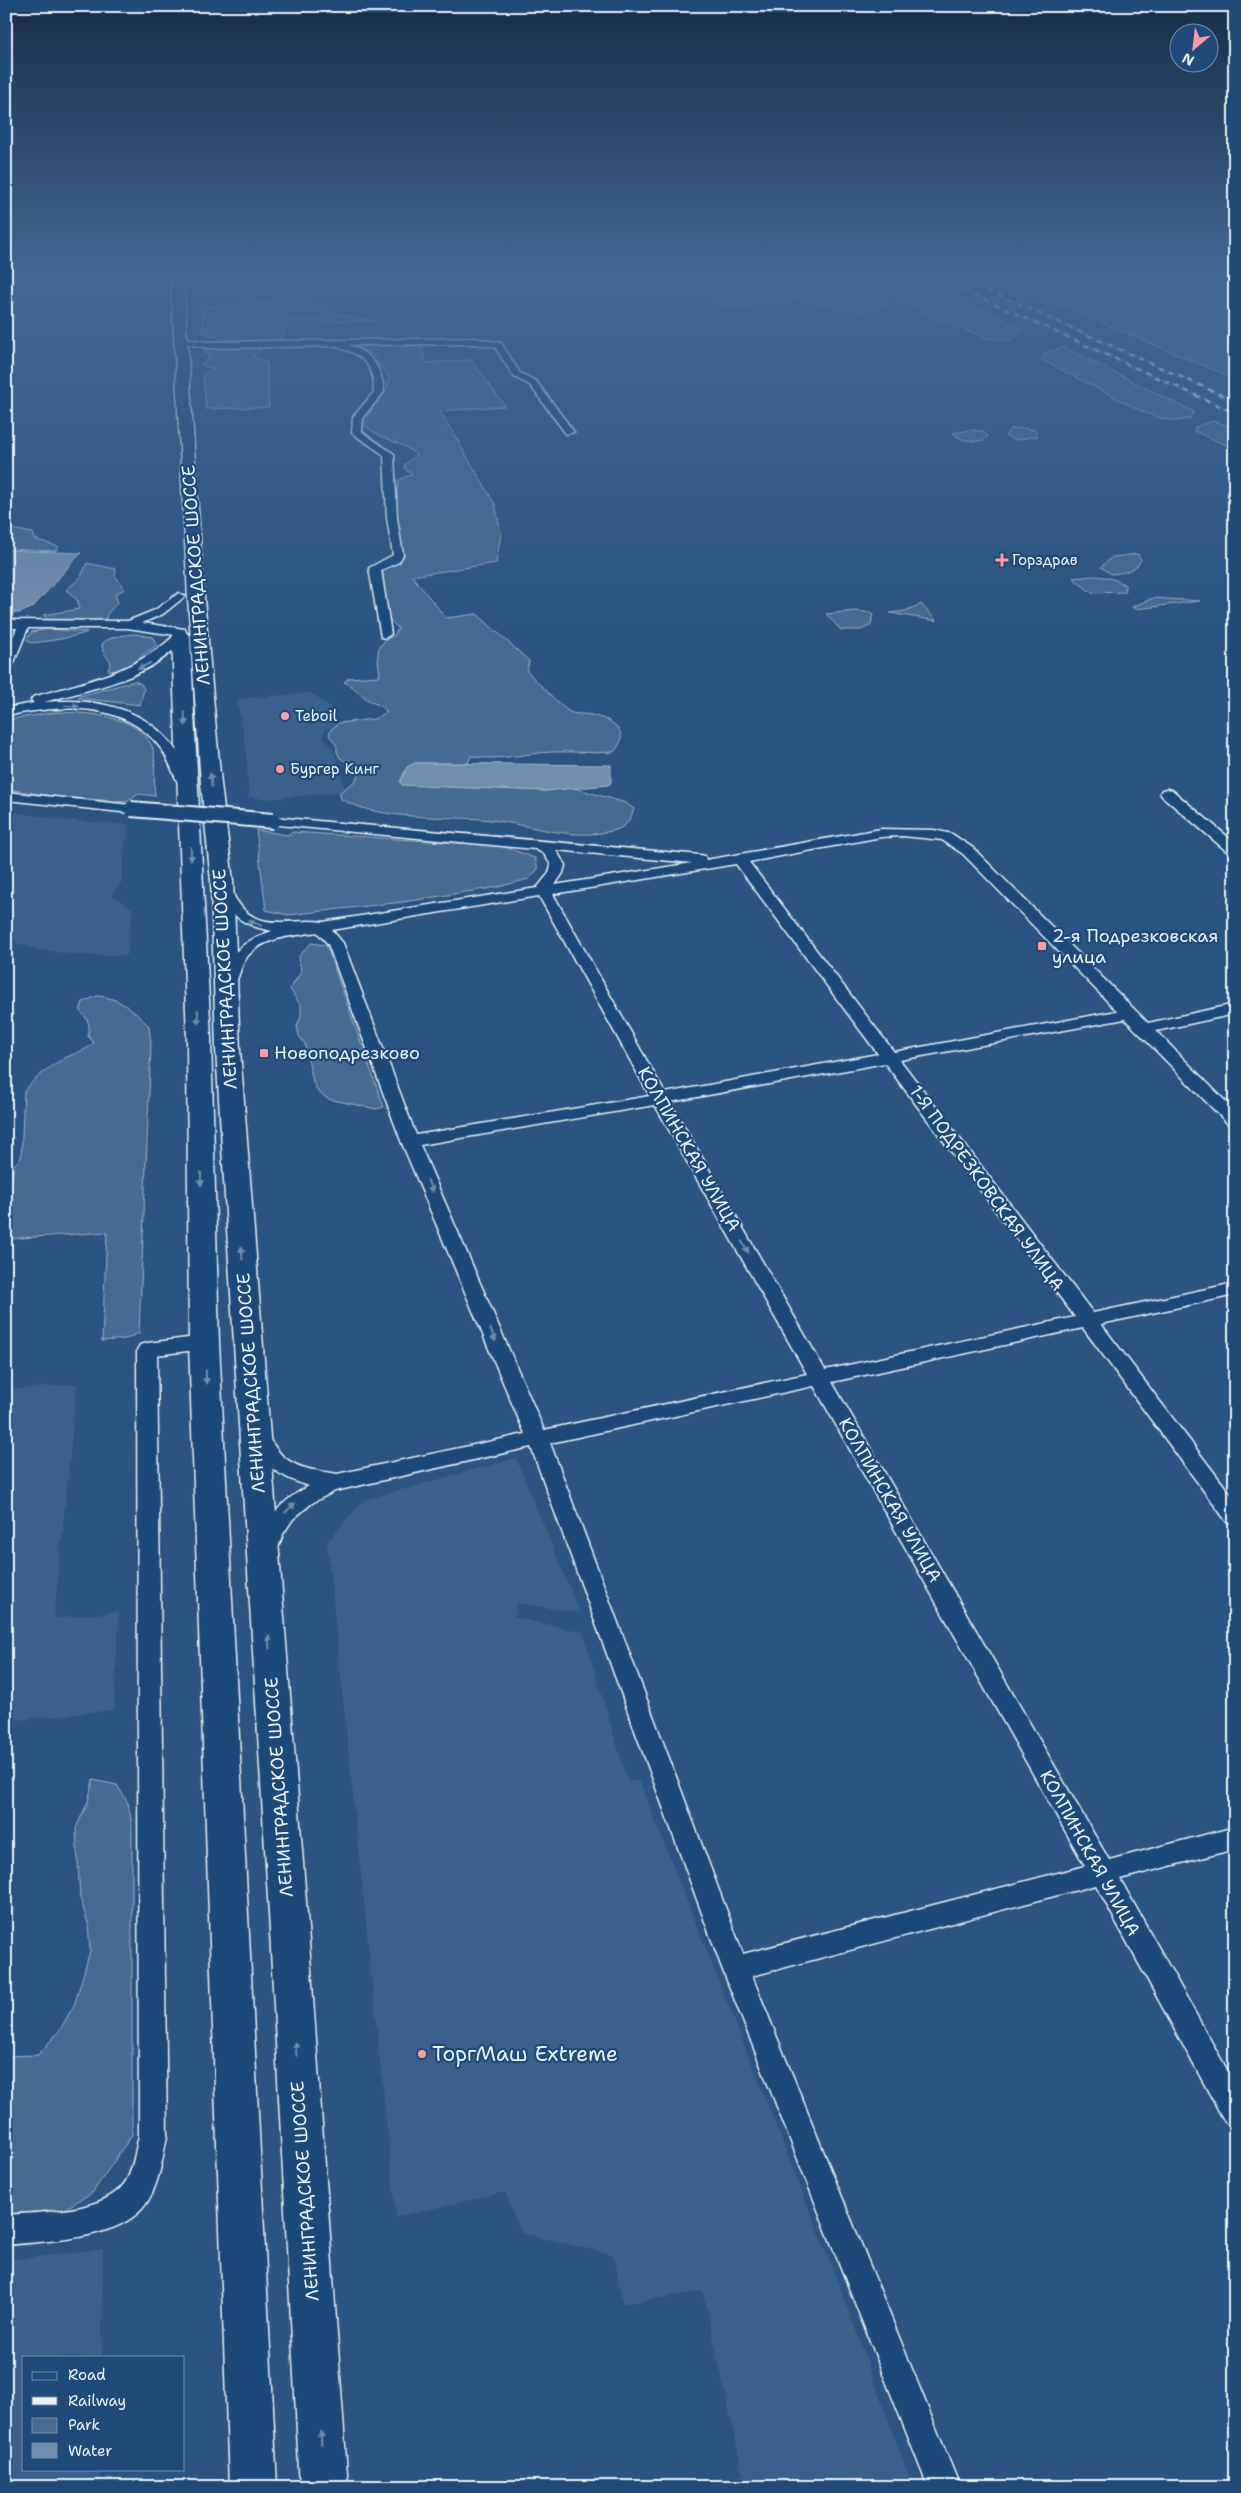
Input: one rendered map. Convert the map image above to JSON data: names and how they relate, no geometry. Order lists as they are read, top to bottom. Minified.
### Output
{"streets":{"highway":["ЛЕНИНГРАДСКОЕ ШОССЕ"],"street":["КОЛПИНСКАЯ УЛИЦА","1-Я ПОДРЕЗКОВСКАЯ УЛИЦА"]},"places":{"health":["Горздрав"],"other":["Teboil","Бургер Кинг","ТоргМаш Extreme"],"transit":["2-я Подрезковская улица","Новоподрезково"]},"legend":["Road","Railway","Park","Water"],"north":"bottom left"}
